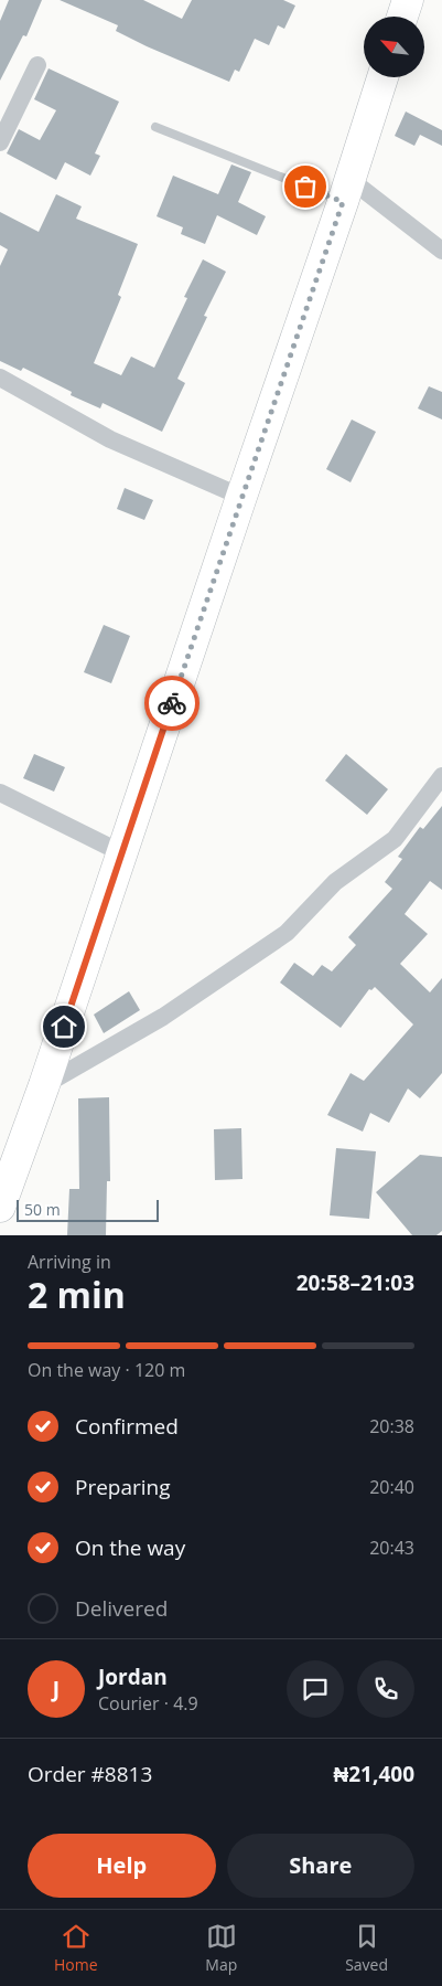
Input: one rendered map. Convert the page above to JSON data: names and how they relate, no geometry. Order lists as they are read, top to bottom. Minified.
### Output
{"scale_bar":"50 m","north":"top left","page":{"scale":"50 m","heading":["2 min","Arriving in","20:58–21:03"],"panel":["Jordan","Courier · 4.9","Order #8813","₦21,400"],"bar":"On the way · 120 m","list":[["Confirmed","20:38"],["Preparing","20:40"],["On the way","20:43"],"Delivered"],"round":"J","buttons":["Help","Share"],"tabs":["Home","Map","Saved"]}}
